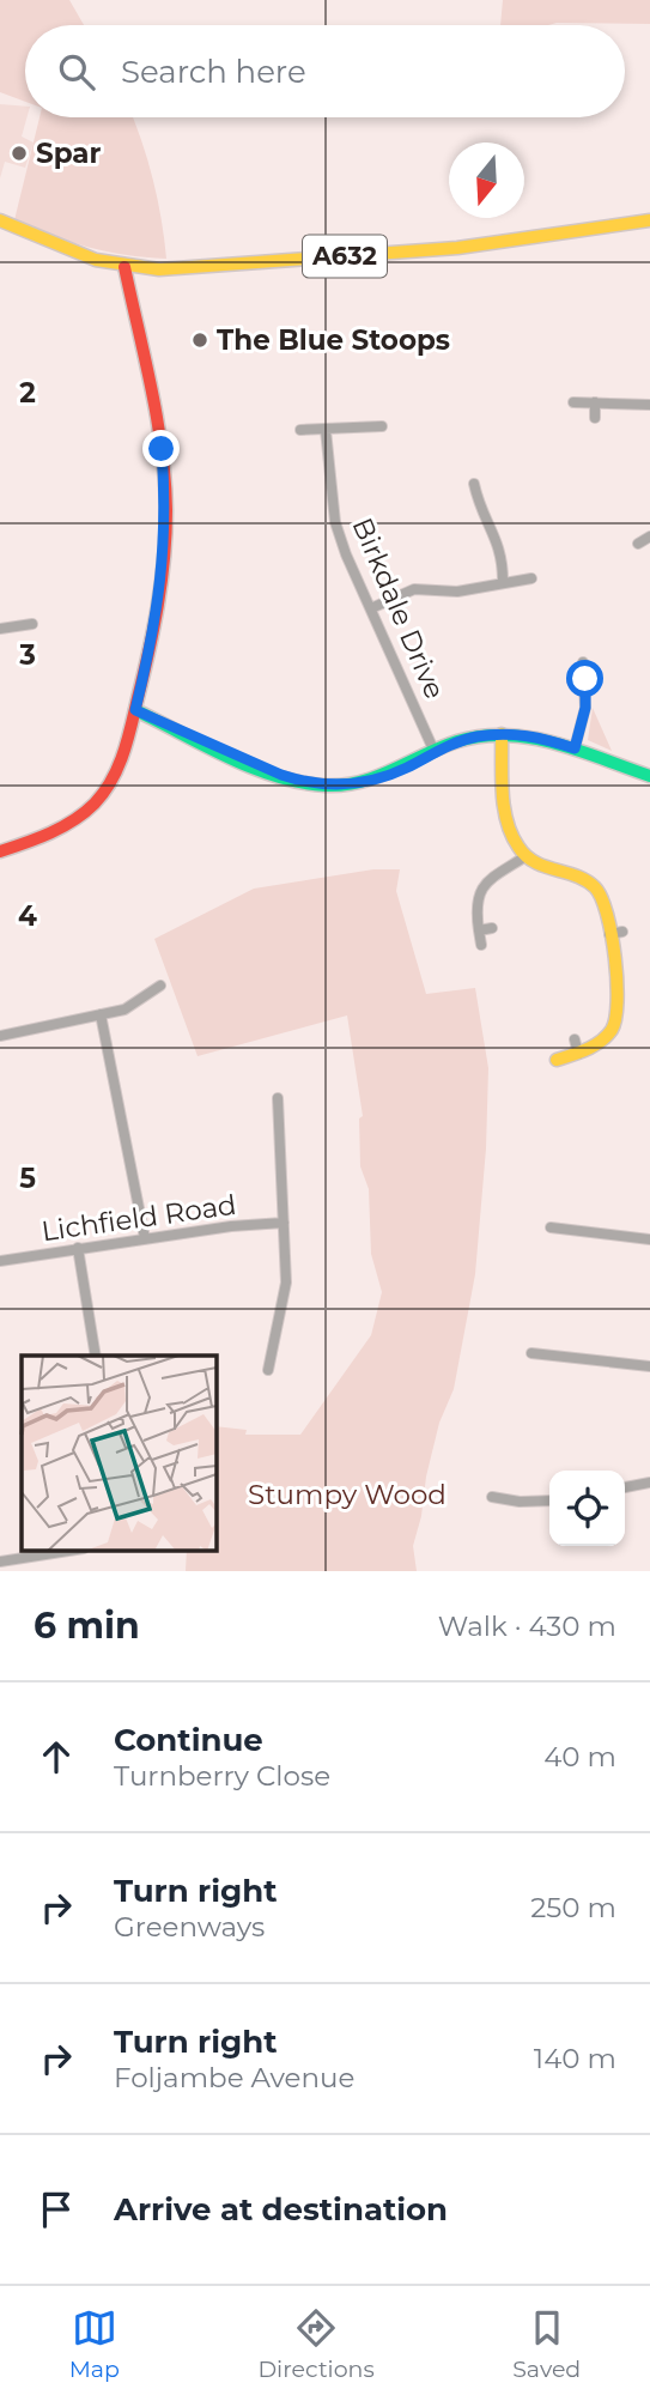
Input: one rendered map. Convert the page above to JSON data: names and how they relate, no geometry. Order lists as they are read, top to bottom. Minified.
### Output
{"streets":{"street":["A632","Birkdale Drive","Lichfield Road"]},"parks":["Stumpy Wood"],"places":["Spar","The Blue Stoops"],"north":"bottom","page":{"search":"Search here","heading":["6 min","Walk · 430 m"],"list":[["Continue","Turnberry Close","40 m"],["Turn right","Greenways","250 m"],["Turn right","Foljambe Avenue","140 m"],"Arrive at destination"],"nav":["Map","Directions","Saved"]},"grid":{"rows":["2","3","4","5"]}}
